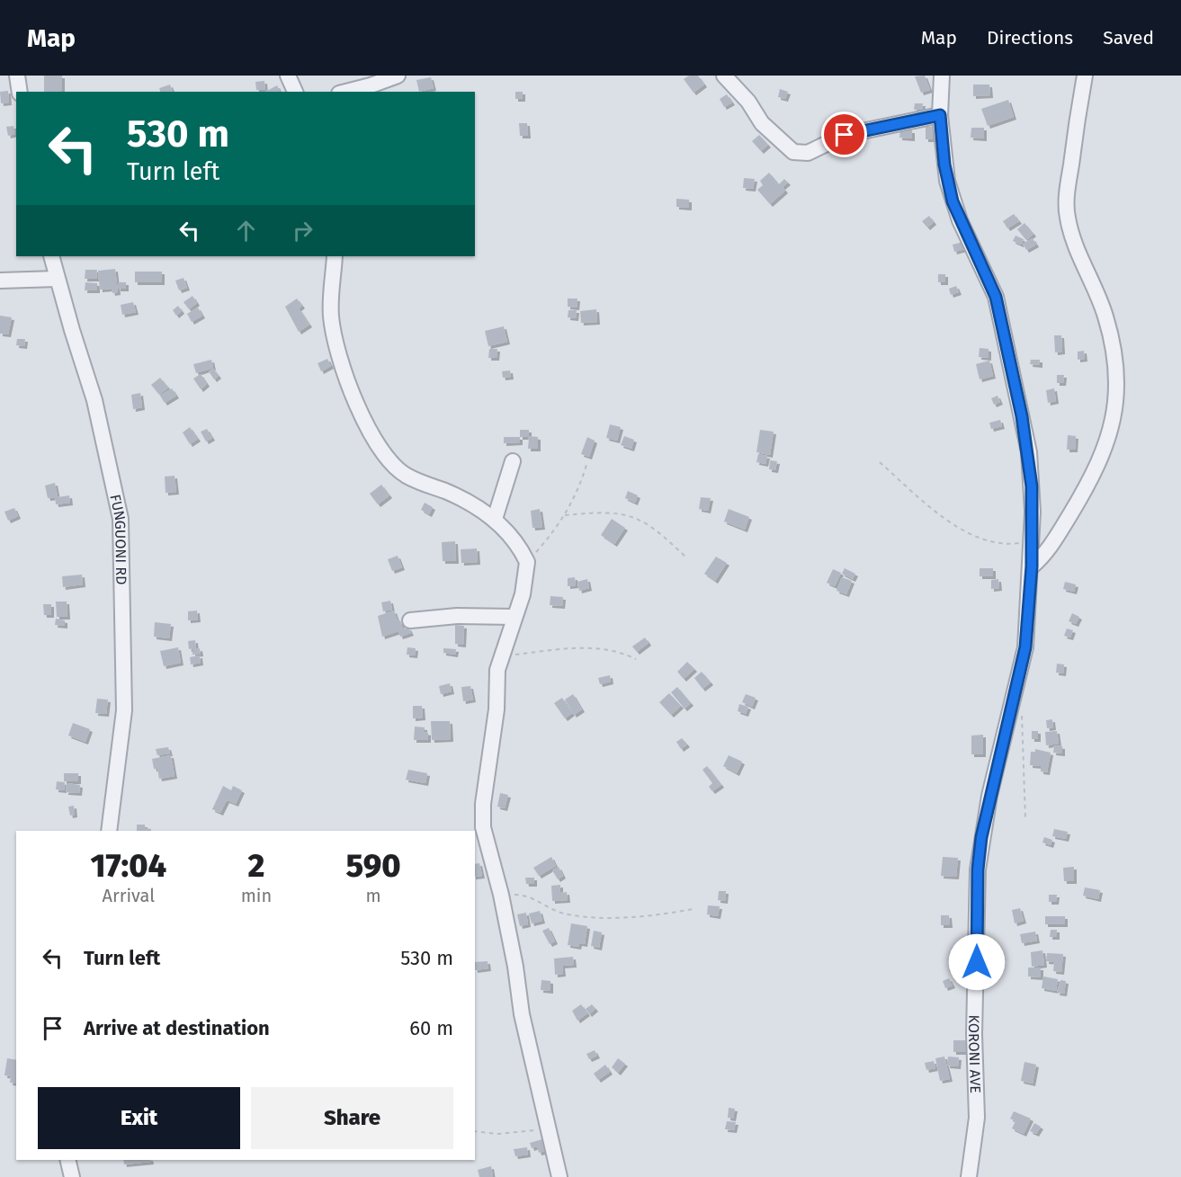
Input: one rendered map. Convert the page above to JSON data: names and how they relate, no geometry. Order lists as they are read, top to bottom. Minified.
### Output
{"streets":{"street":["FUNGUONI RD","KORONI AVE"]},"page":{"header":"Map","nav":["Map","Directions","Saved"],"turn":["530 m","Turn left"],"eta":["17:04","Arrival","2","min","590","m"],"list":[{"name":"Turn left","value":"530 m"},{"name":"Arrive at destination","value":"60 m"}],"buttons":["Exit","Share"]}}
